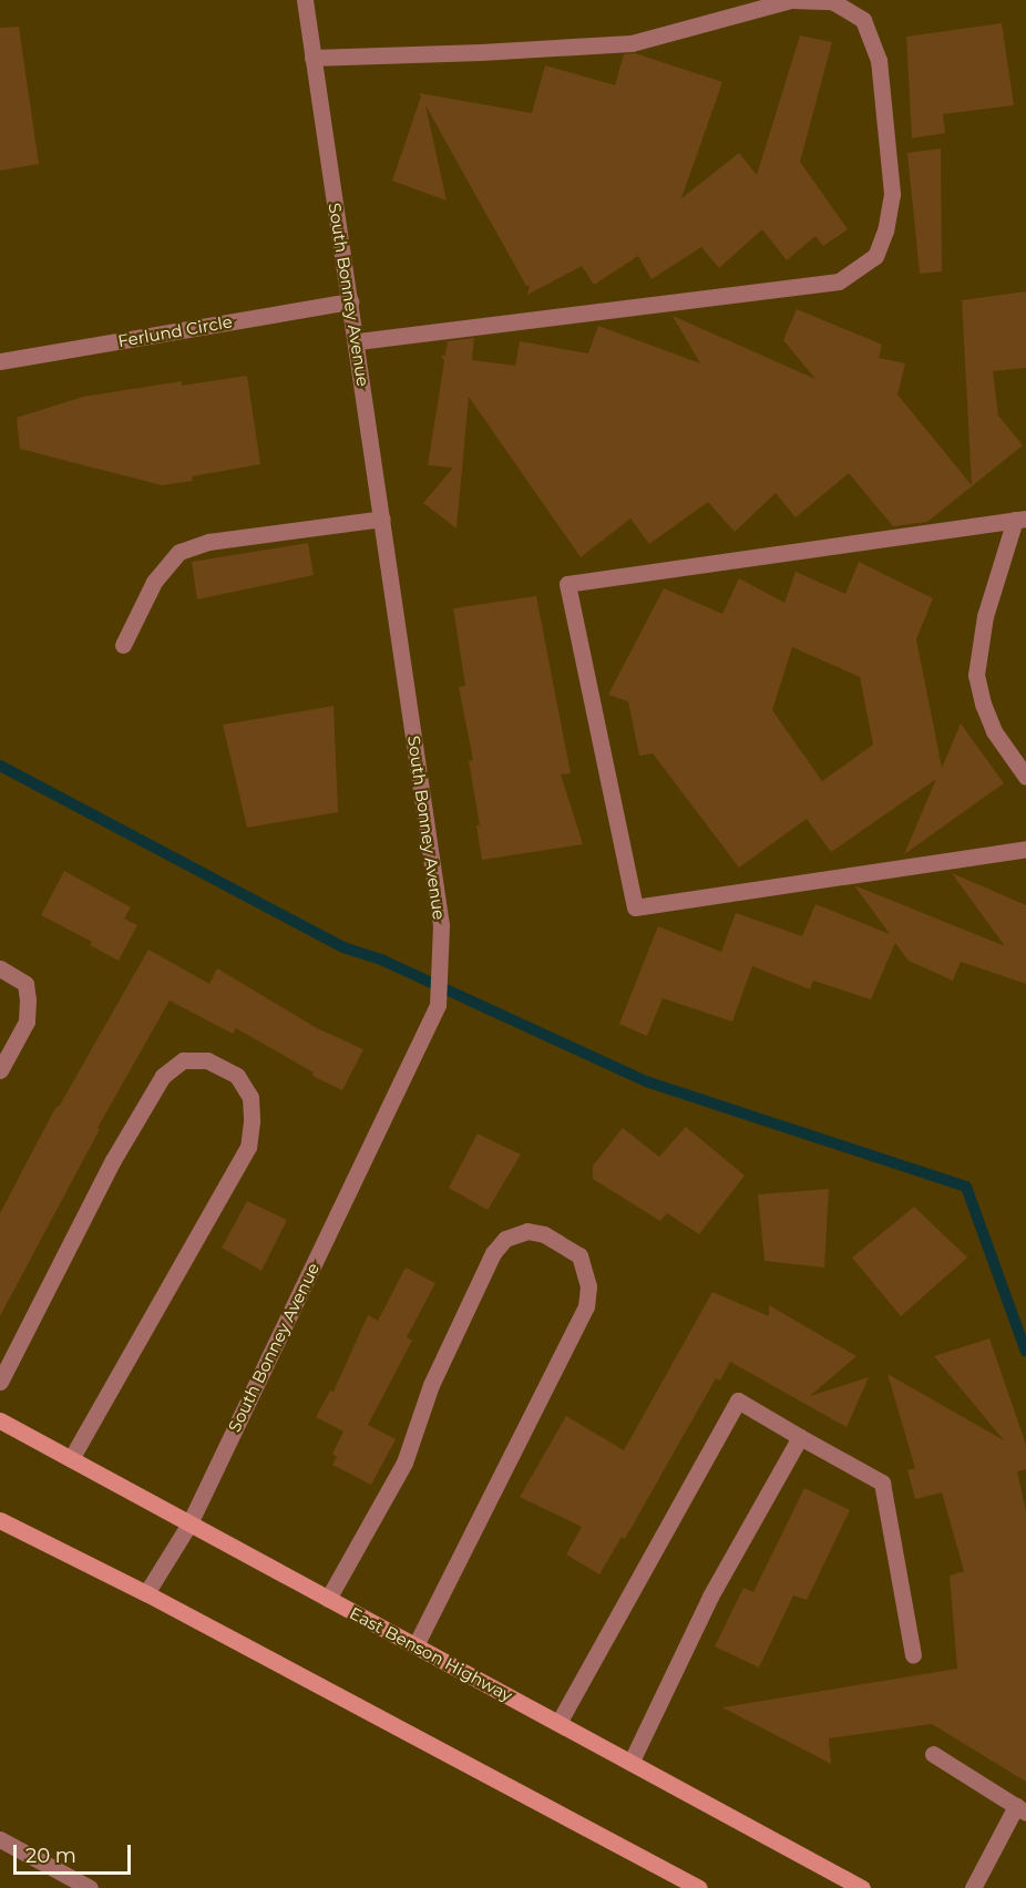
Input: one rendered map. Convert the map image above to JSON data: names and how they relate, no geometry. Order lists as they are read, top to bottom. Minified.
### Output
{"streets":{"main road":["East Benson Highway"],"street":["South Bonney Avenue","Ferlund Circle"]},"crossings":[["South Bonney Avenue","Ferlund Circle"],["South Bonney Avenue","East Benson Highway"]],"scale_bar":"20 m"}
